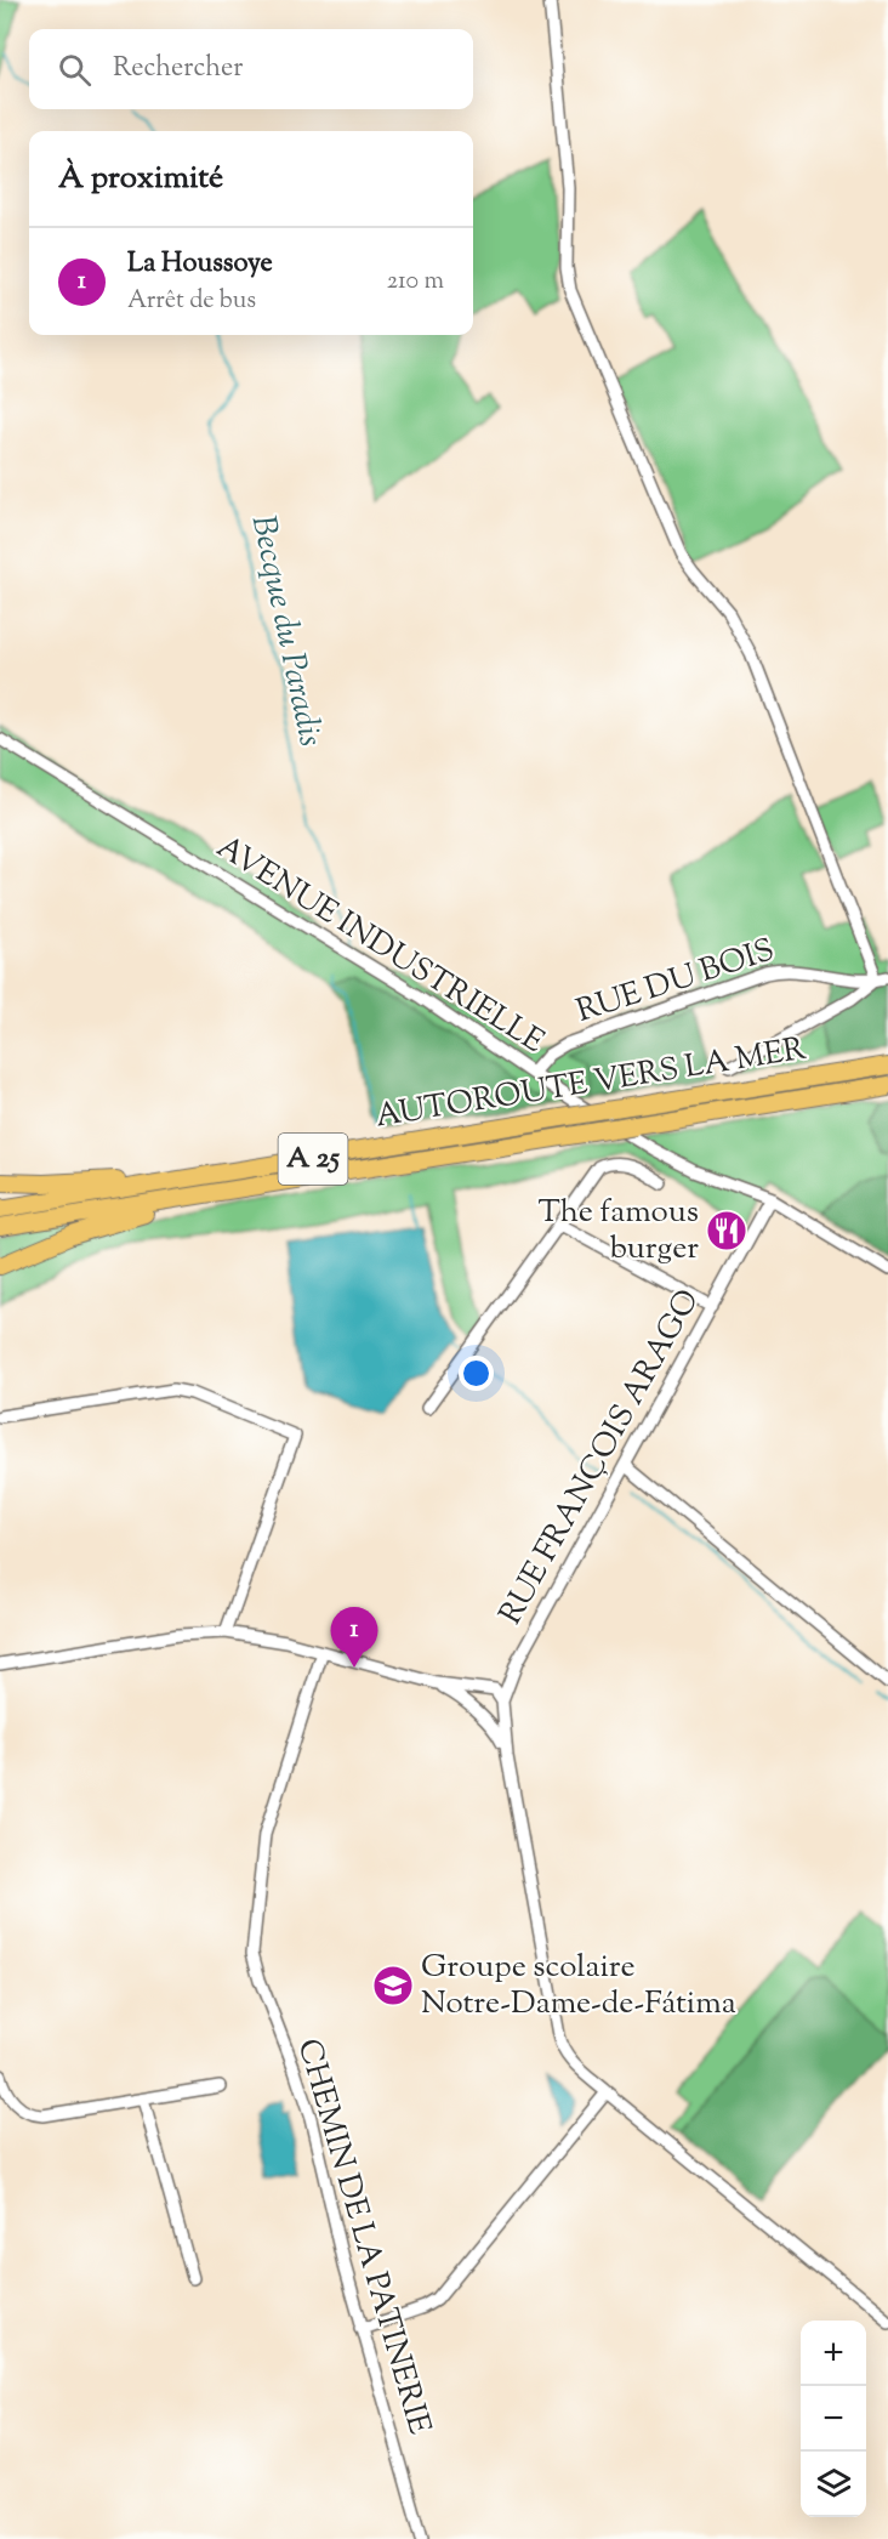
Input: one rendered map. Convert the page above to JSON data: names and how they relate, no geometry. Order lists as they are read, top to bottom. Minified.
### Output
{"streets":{"highway":["AUTOROUTE VERS LA MER","A 25"],"street":["AVENUE INDUSTRIELLE","RUE DU BOIS","RUE FRANÇOIS ARAGO","CHEMIN DE LA PATINERIE"]},"crossings":[["AVENUE INDUSTRIELLE","RUE DU BOIS"],["AVENUE INDUSTRIELLE","RUE FRANÇOIS ARAGO"]],"water":["Becque du Paradis"],"places":{"restaurant":["The famous burger"],"school or university":["Groupe scolaire Notre-Dame-de-Fátima"]},"page":{"search":"Rechercher","heading":"À proximité","list":[{"mark":"1","name":"La Houssoye","note":"Arrêt de bus","value":"210 m"}],"pins":"1","map_buttons":["+","−"]}}
